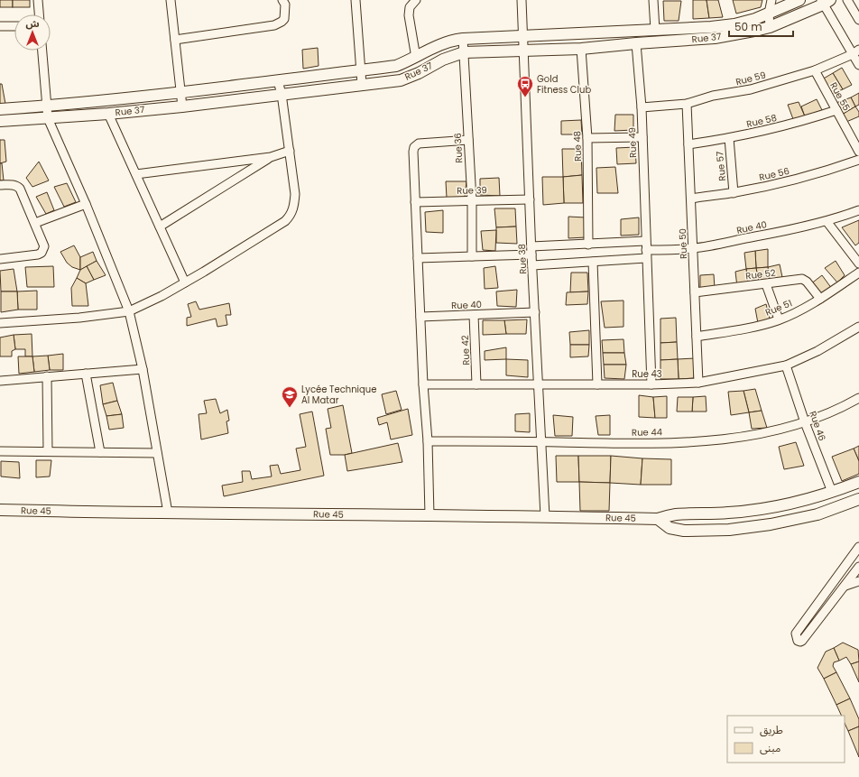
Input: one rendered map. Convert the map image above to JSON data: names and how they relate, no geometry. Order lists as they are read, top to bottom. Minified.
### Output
{"streets":{"street":["Rue 37","Rue 59","Rue 55","Rue 58","Rue 49","Rue 48","Rue 36","Rue 57","Rue 56","Rue 39","Rue 40","Rue 50","Rue 38","Rue 52","Rue 51","Rue 42","Rue 43","Rue 46","Rue 44","Rue 45"]},"crossings":[["Rue 37","Rue 49"],["Rue 37","Rue 48"],["Rue 37","Rue 36"],["Rue 37","Rue 38"],["Rue 59","Rue 55"],["Rue 59","Rue 49"],["Rue 59","Rue 50"],["Rue 55","Rue 58"],["Rue 58","Rue 57"],["Rue 58","Rue 50"],["Rue 36","Rue 39"],["Rue 57","Rue 56"],["Rue 56","Rue 50"],["Rue 39","Rue 38"],["Rue 40","Rue 50"],["Rue 40","Rue 38"],["Rue 40","Rue 42"],["Rue 50","Rue 52"],["Rue 50","Rue 51"],["Rue 50","Rue 43"],["Rue 38","Rue 43"],["Rue 38","Rue 44"],["Rue 38","Rue 45"],["Rue 52","Rue 51"],["Rue 42","Rue 43"],["Rue 43","Rue 46"],["Rue 46","Rue 44"],["Rue 46","Rue 45"]],"places":{"bus stop":["Gold Fitness Club"],"school or university":["Lycée Technique Al Matar"]},"legend":["طريق","مبنى"],"scale_bar":"50 m","north":"top"}
